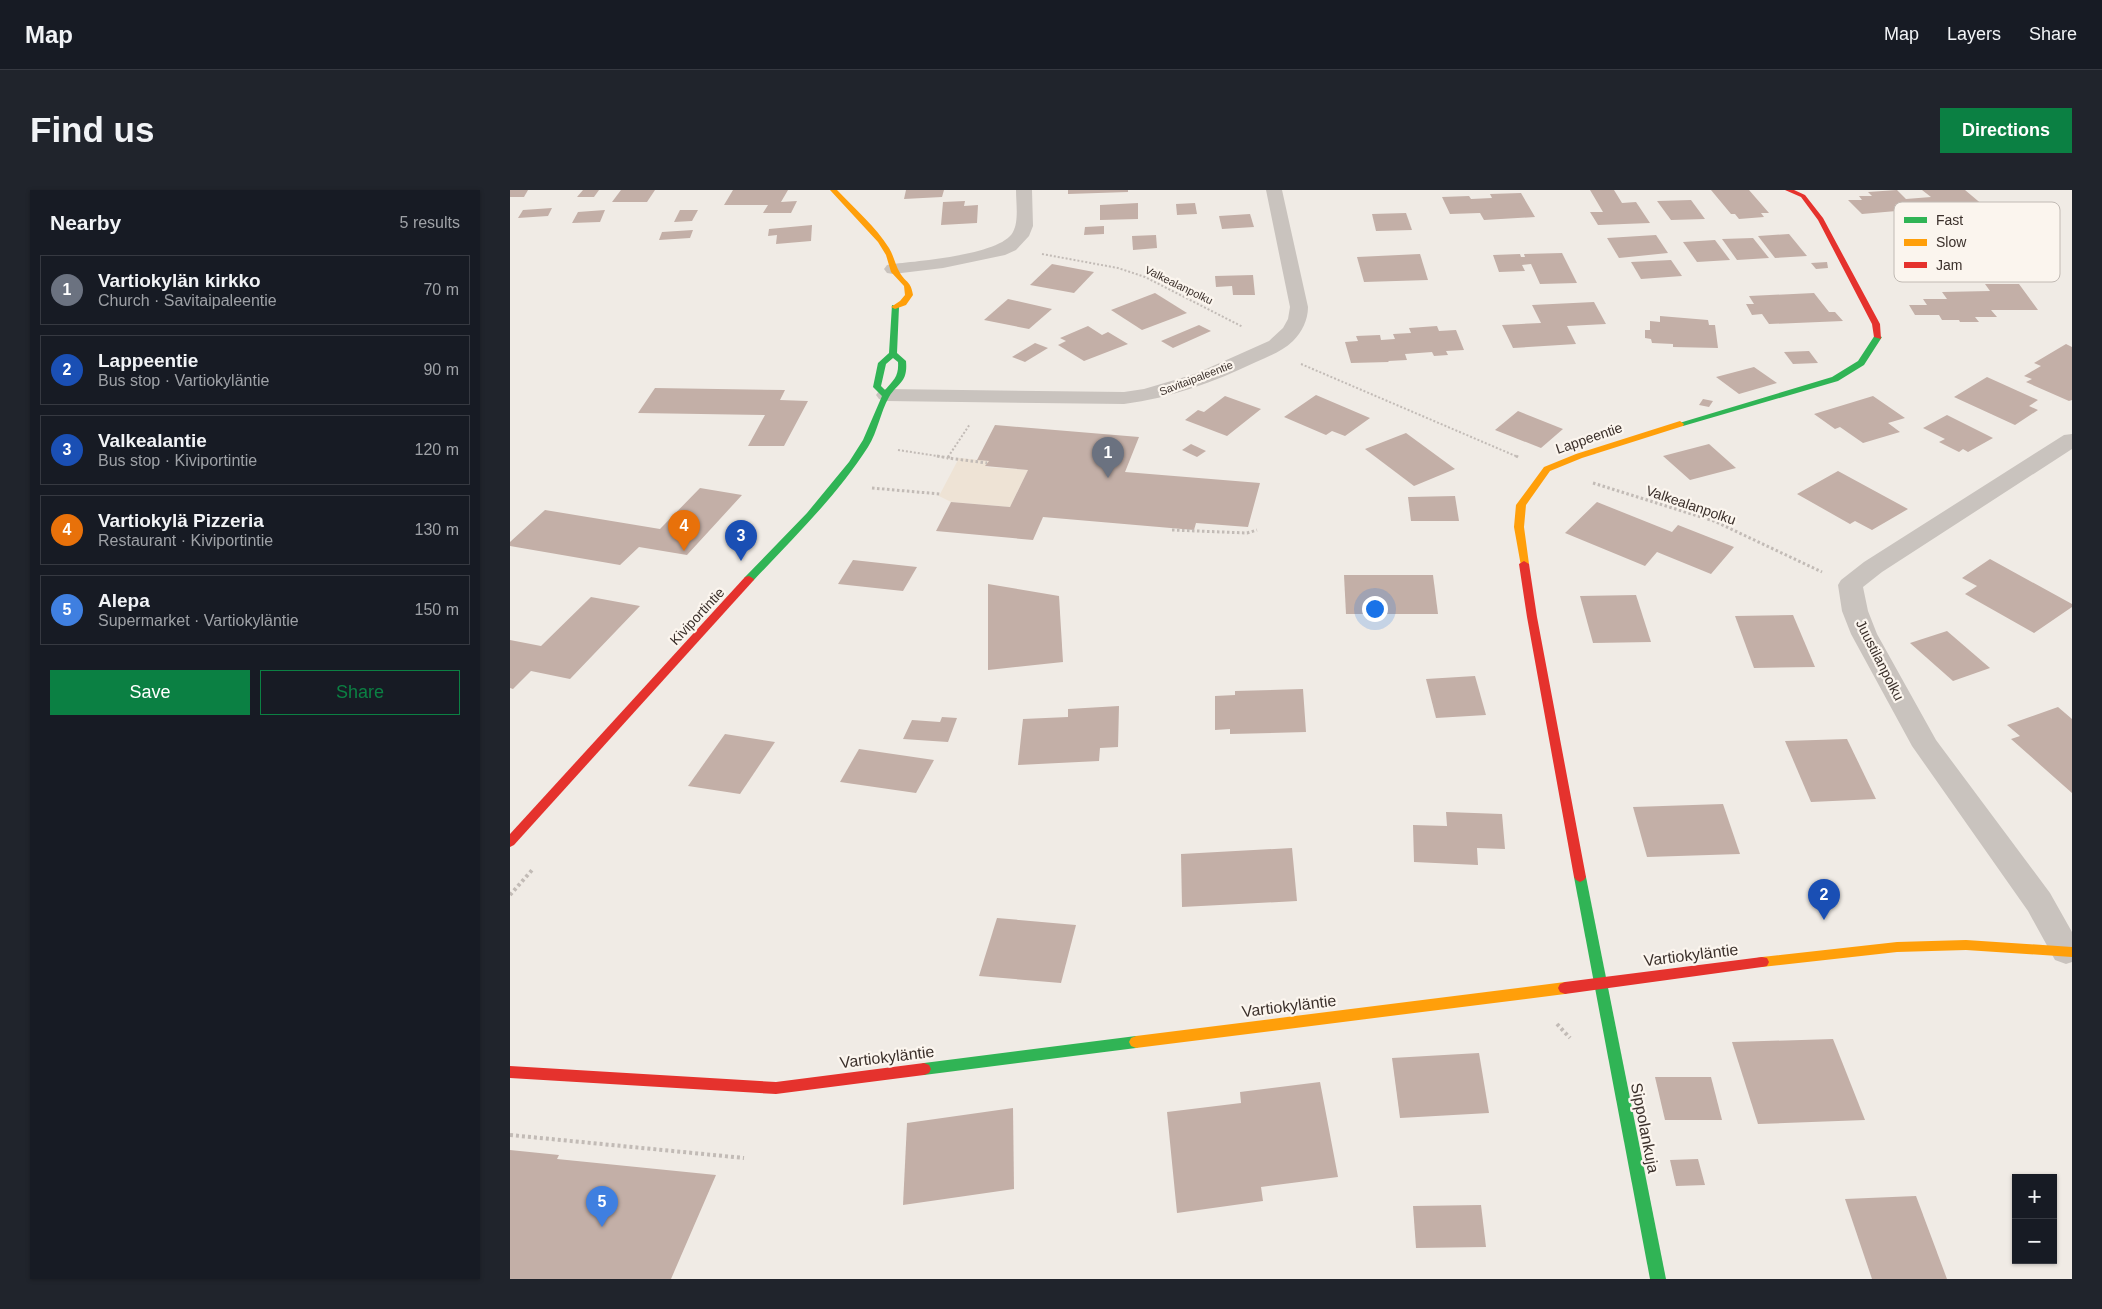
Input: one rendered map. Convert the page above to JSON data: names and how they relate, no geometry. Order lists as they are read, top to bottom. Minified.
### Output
{"streets":{"street":["Savitaipaleentie","Lappeentie","Kiviportintie","Juustilanpolku","Vartiokyläntie","Sippolankuja"],"path":["Valkealanpolku"]},"crossings":[["Valkealanpolku","Savitaipaleentie"],["Valkealanpolku","Lappeentie"],["Valkealanpolku","Juustilanpolku"],["Savitaipaleentie","Kiviportintie"],["Lappeentie","Vartiokyläntie"],["Lappeentie","Sippolankuja"],["Juustilanpolku","Vartiokyläntie"],["Vartiokyläntie","Sippolankuja"]],"legend":["Fast","Slow","Jam"],"page":{"header":"Map","nav":["Map","Layers","Share"],"buttons":["Directions",["Save","Share"]],"title":"Find us","heading":["Nearby","5 results"],"list":[{"mark":"1","name":"Vartiokylän kirkko","note":"Church · Savitaipaleentie","value":"70 m"},{"mark":"2","name":"Lappeentie","note":"Bus stop · Vartiokyläntie","value":"90 m"},{"mark":"3","name":"Valkealantie","note":"Bus stop · Kiviportintie","value":"120 m"},{"mark":"4","name":"Vartiokylä Pizzeria","note":"Restaurant · Kiviportintie","value":"130 m"},{"mark":"5","name":"Alepa","note":"Supermarket · Vartiokyläntie","value":"150 m"}],"pins":["1","4","3","2","5"],"map_buttons":["+","−"]}}
